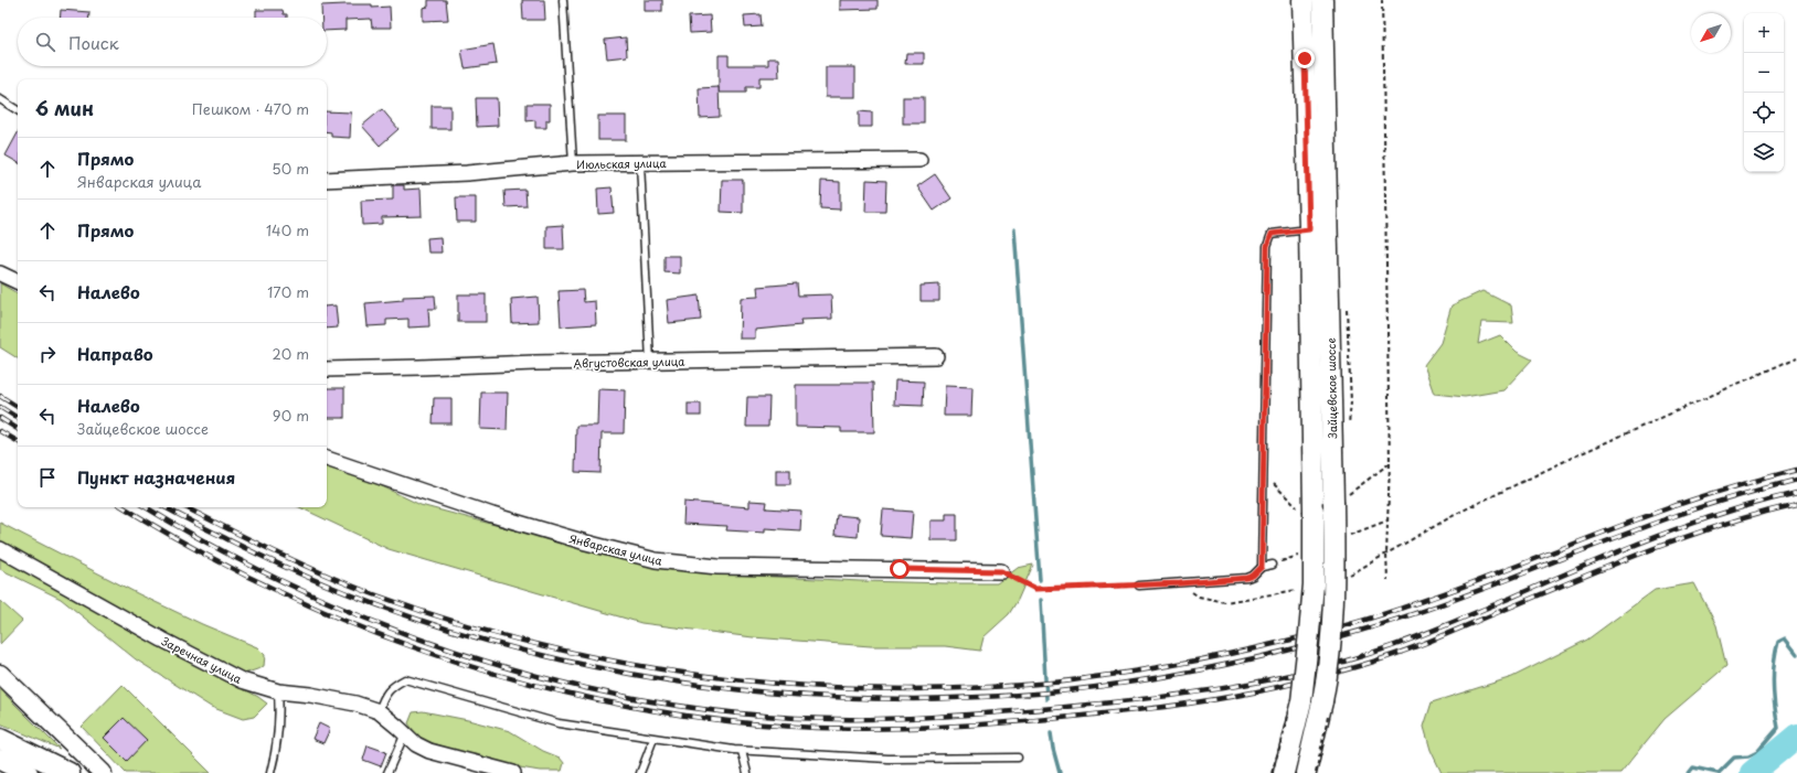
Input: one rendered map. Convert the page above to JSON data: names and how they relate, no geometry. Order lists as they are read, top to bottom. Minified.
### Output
{"streets":{"main road":["Зайцевское шоссе"],"street":["Июльская улица","Августовская улица","Январская улица","Заречная улица"]},"north":"bottom left","page":{"map_buttons":["+","−"],"search":"Поиск","heading":["6 мин","Пешком · 470 m"],"list":[["Прямо","Январская улица","50 m"],["Прямо","140 m"],["Налево","170 m"],["Направо","20 m"],["Налево","Зайцевское шоссе","90 m"],"Пункт назначения"]}}
